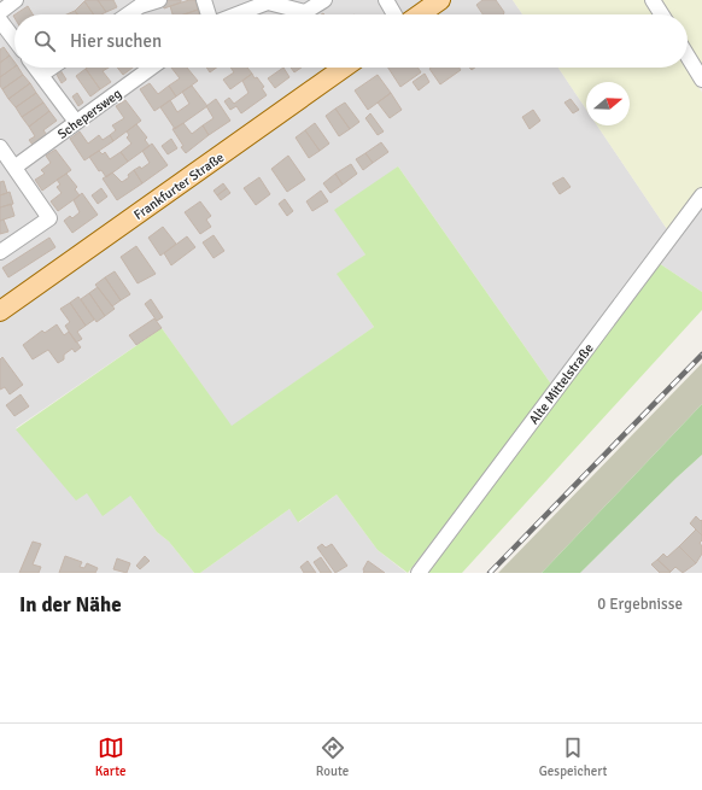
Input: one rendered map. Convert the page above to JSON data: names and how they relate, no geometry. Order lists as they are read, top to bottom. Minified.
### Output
{"streets":{"main road":["Frankfurter Straße"],"street":["Schepersweg","Alte Mittelstraße"]},"north":"right","page":{"search":"Hier suchen","heading":["In der Nähe","0 Ergebnisse"],"nav":["Karte","Route","Gespeichert"]}}
